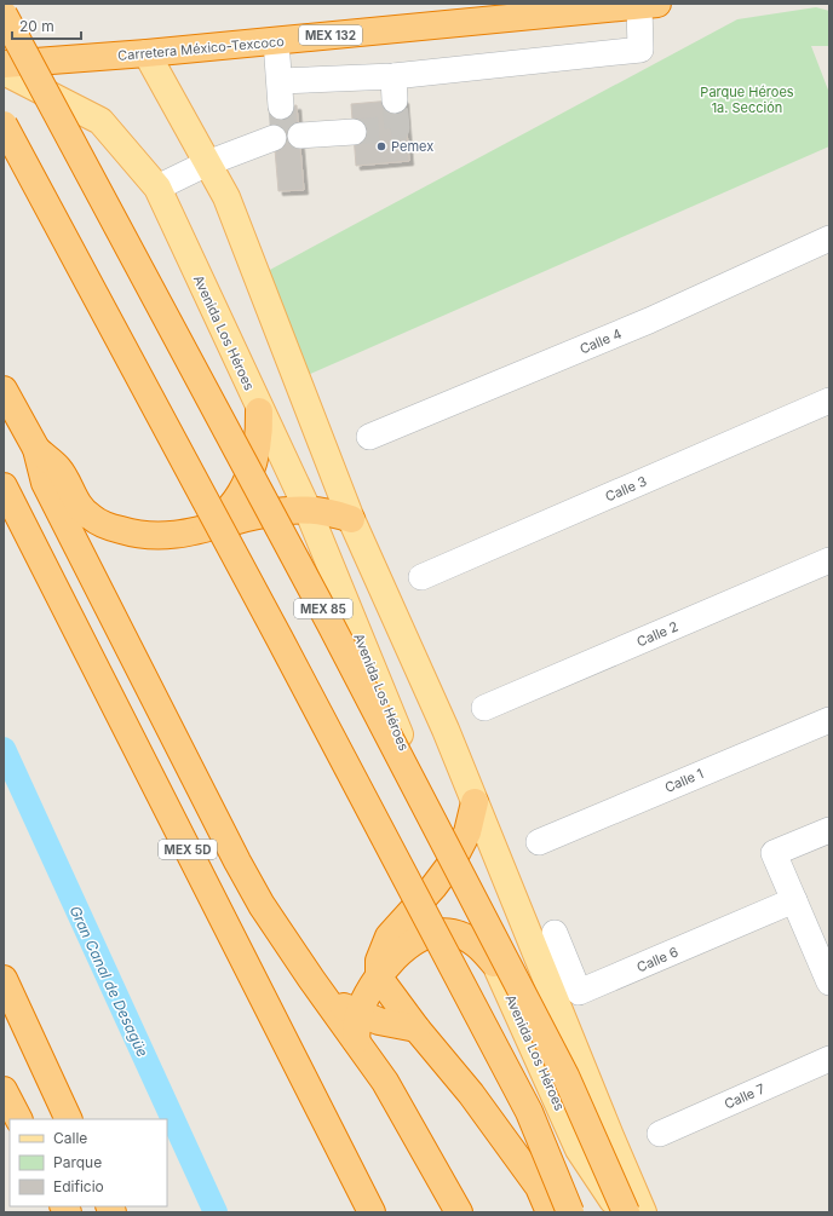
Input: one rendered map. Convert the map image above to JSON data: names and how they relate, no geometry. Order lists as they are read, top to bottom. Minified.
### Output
{"streets":{"highway":["MEX 132","Carretera México-Texcoco","MEX 85","MEX 5D"],"main road":["Avenida Los Héroes"],"street":["Calle 4","Calle 3","Calle 2","Calle 1","Calle 6","Calle 7"]},"water":["Gran Canal de Desagüe"],"parks":["Parque Héroes 1a. Sección"],"places":["Pemex"],"legend":["Calle","Parque","Edificio"],"scale_bar":"20 m"}
